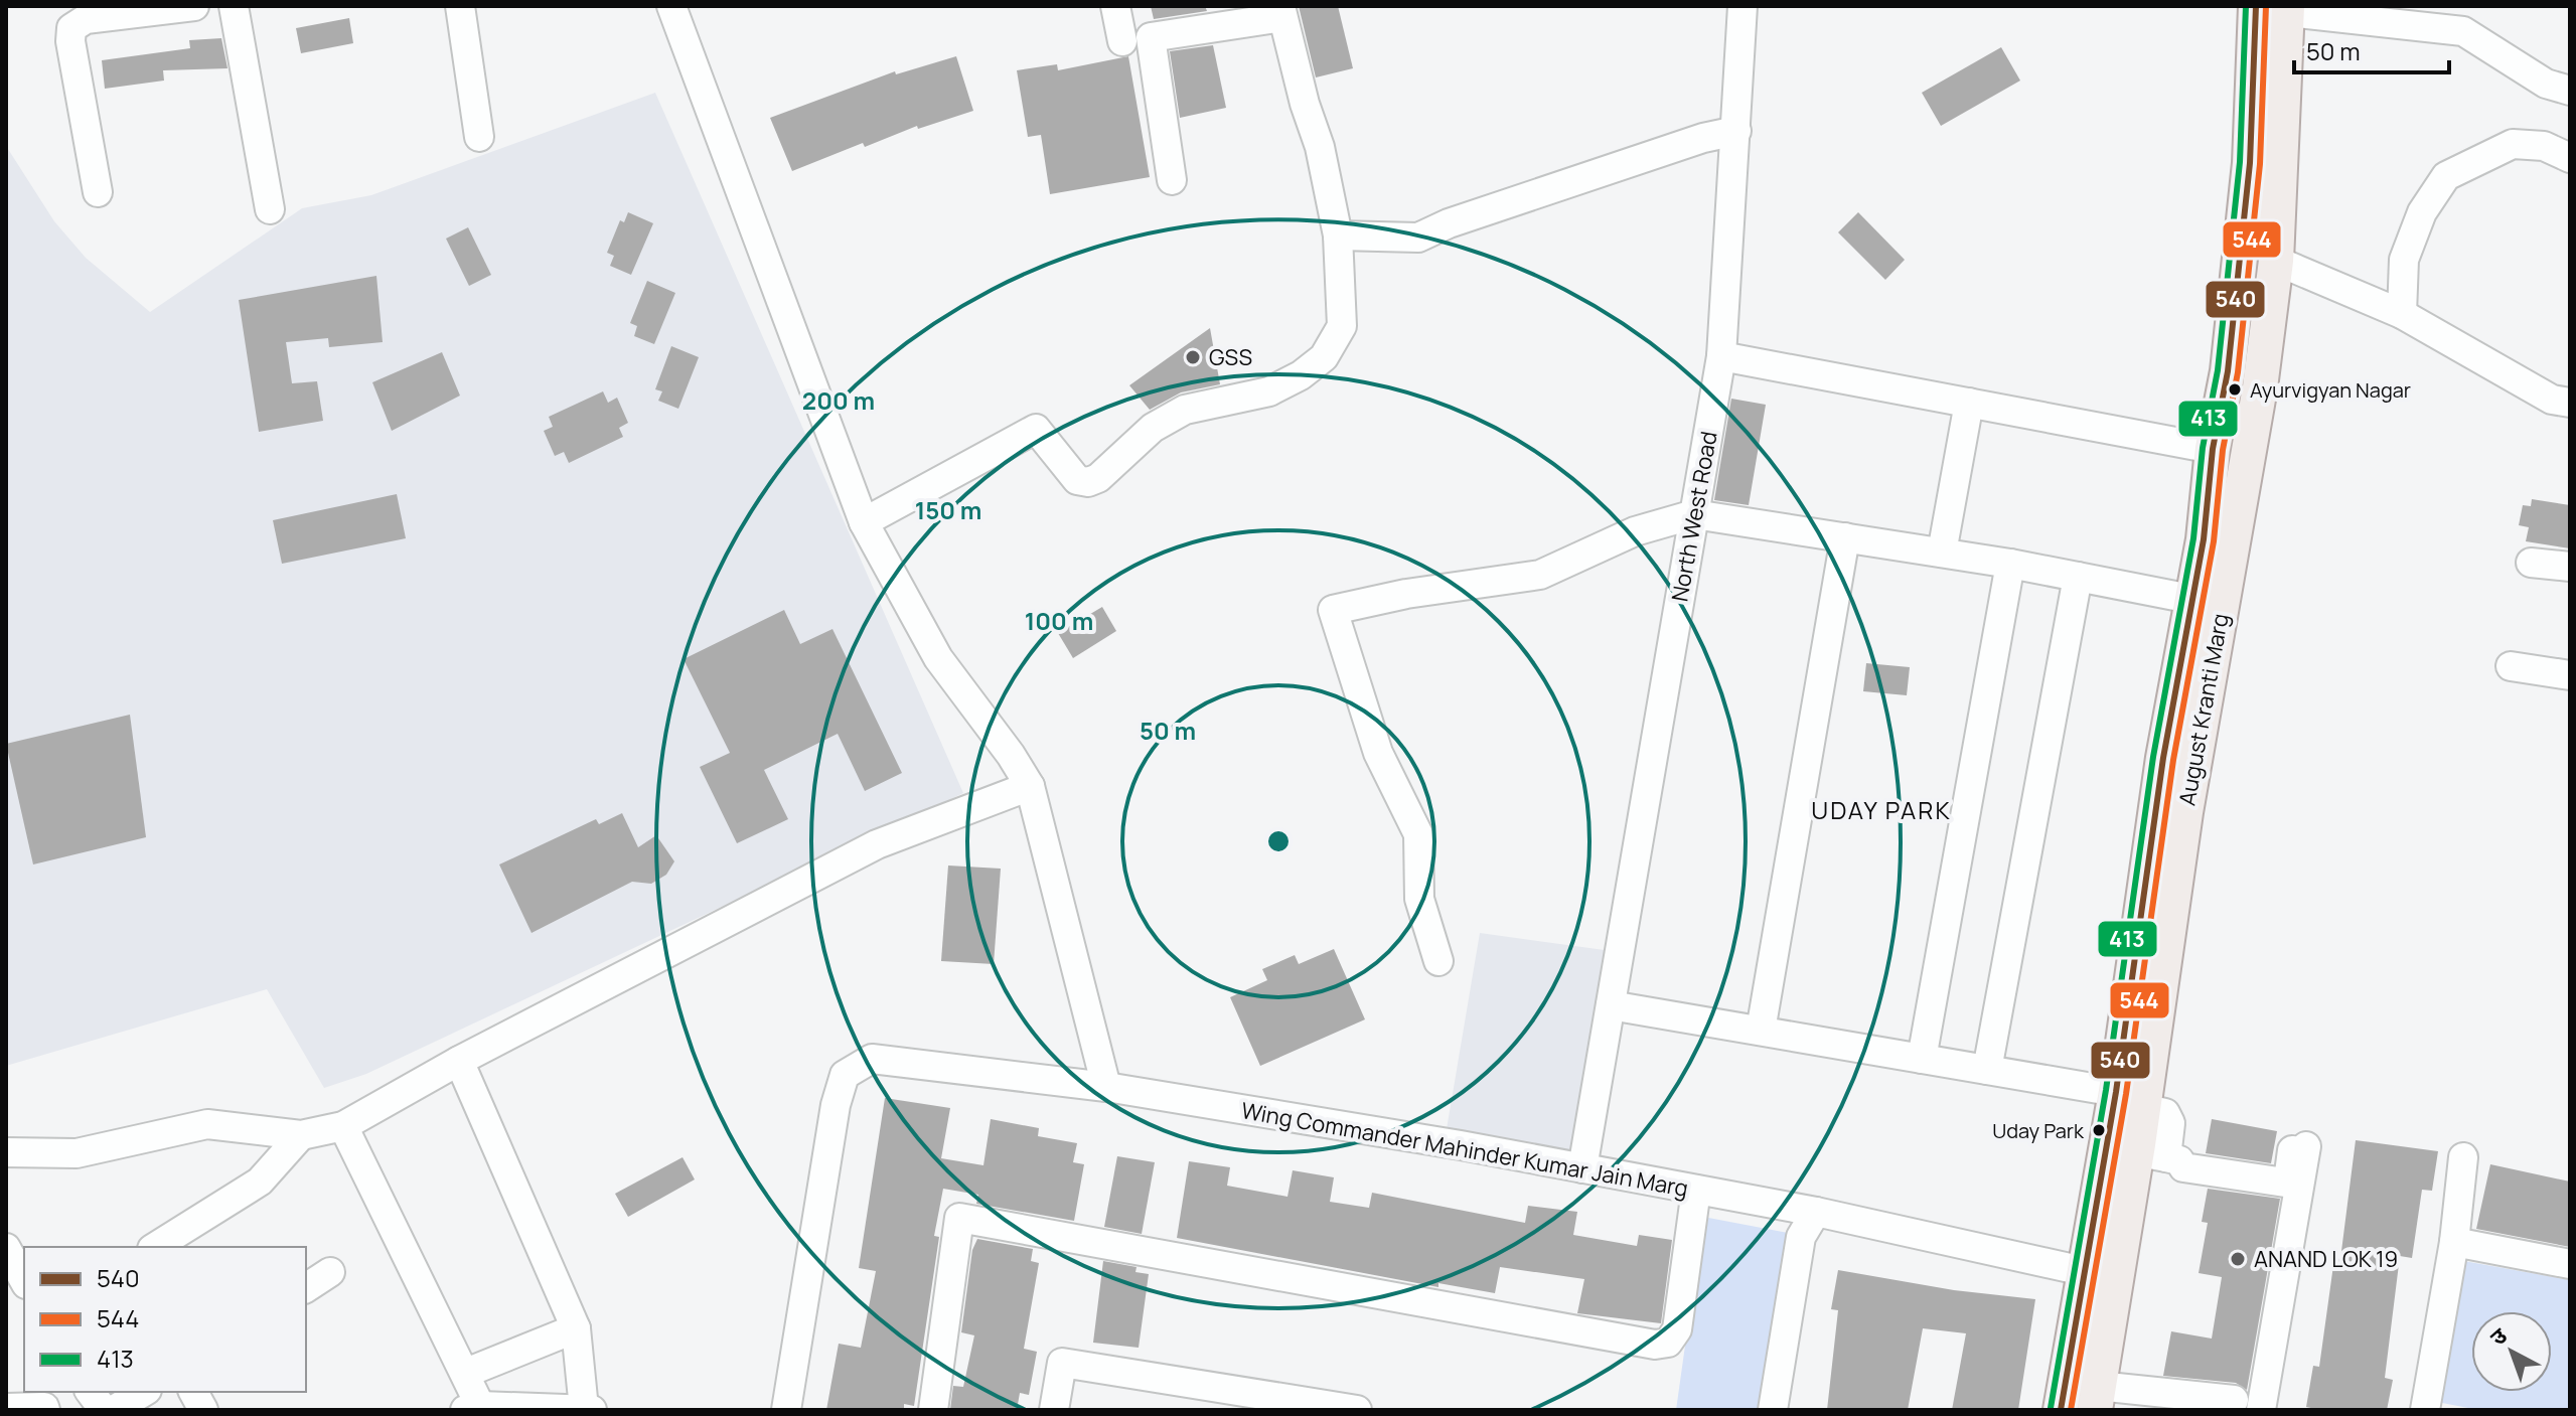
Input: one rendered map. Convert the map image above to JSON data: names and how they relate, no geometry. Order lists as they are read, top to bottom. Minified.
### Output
{"streets":{"main road":["August Kranti Marg"],"street":["North West Road","Wing Commander Mahinder Kumar Jain Marg"]},"crossings":[["North West Road","Wing Commander Mahinder Kumar Jain Marg"],["August Kranti Marg","Wing Commander Mahinder Kumar Jain Marg"]],"districts":["UDAY PARK"],"places":["GSS","Ayurvigyan Nagar","Uday Park","ANAND LOK 19"],"lines":["transit line 540","transit line 544","transit line 413"],"legend":["540","544","413"],"scale_bar":"50 m","north":"top left","rings":["200 m","150 m","100 m","50 m"]}
